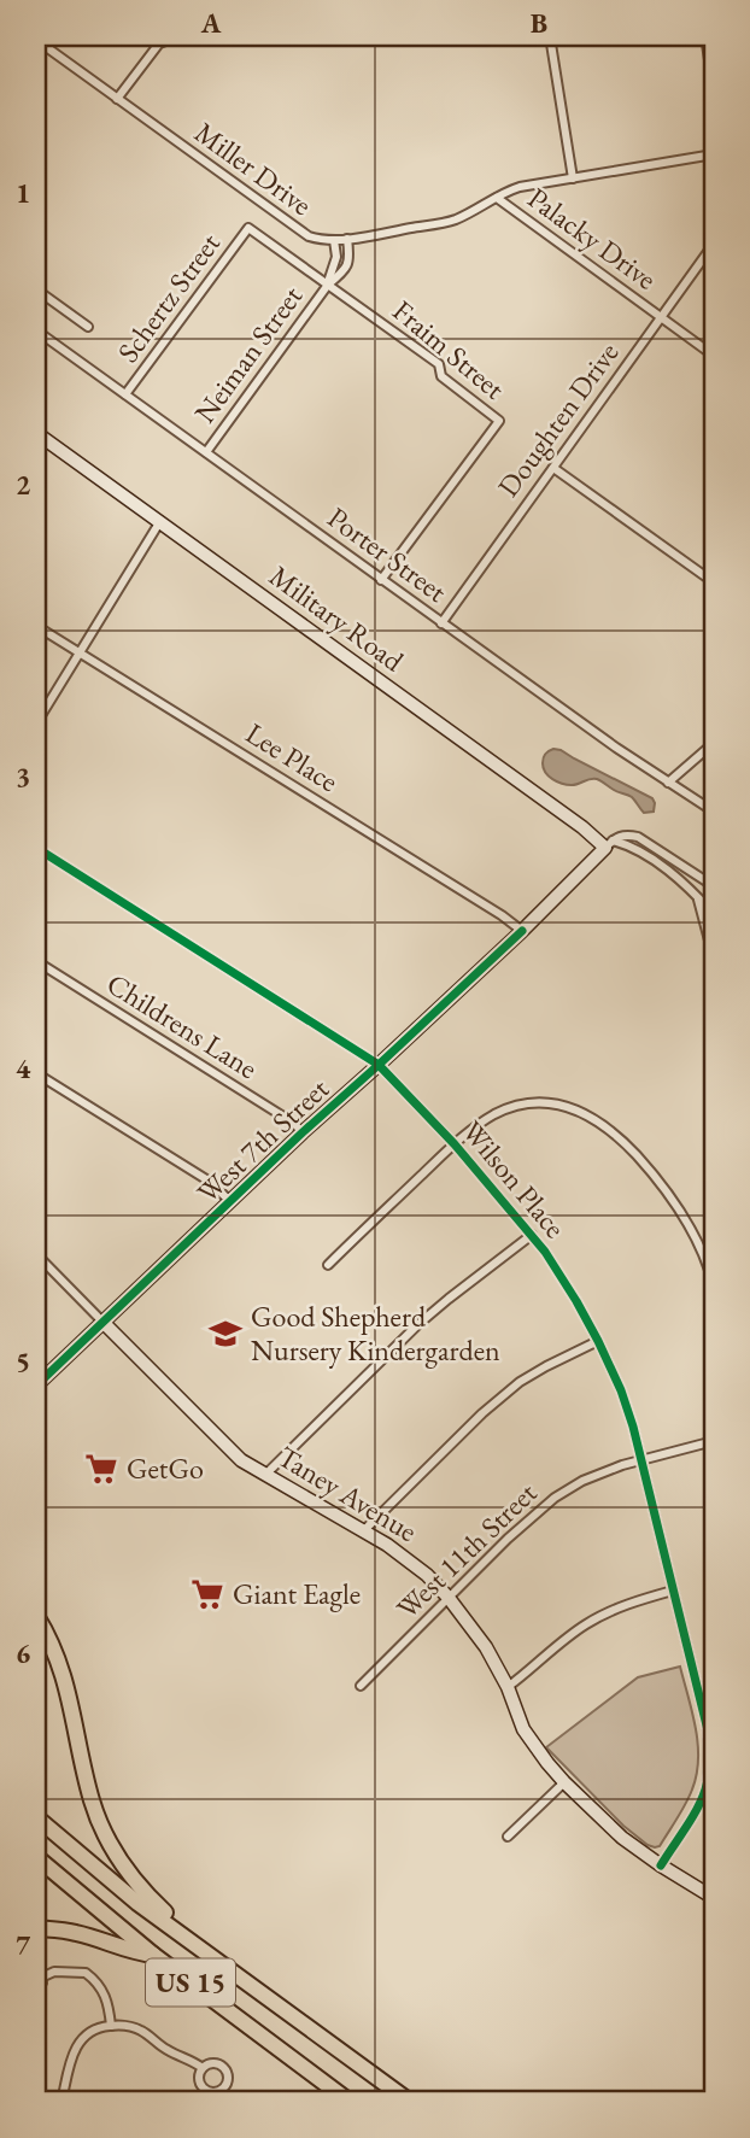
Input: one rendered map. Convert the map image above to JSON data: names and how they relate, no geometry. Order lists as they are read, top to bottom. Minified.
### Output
{"streets":{"highway":["US 15"],"street":["Miller Drive","Palacky Drive","Schertz Street","Fraim Street","Neiman Street","Doughten Drive","Porter Street","Military Road","Lee Place","Childrens Lane","West 7th Street","Wilson Place","Taney Avenue","West 11th Street"]},"crossings":[["Miller Drive","Palacky Drive"],["Miller Drive","Neiman Street"],["Palacky Drive","Doughten Drive"],["Schertz Street","Fraim Street"],["Schertz Street","Porter Street"],["Fraim Street","Neiman Street"],["Fraim Street","Porter Street"],["Neiman Street","Porter Street"],["Doughten Drive","Porter Street"],["Military Road","West 7th Street"],["Lee Place","West 7th Street"],["Childrens Lane","West 7th Street"],["West 7th Street","Wilson Place"],["West 7th Street","Taney Avenue"],["Wilson Place","Taney Avenue"],["Wilson Place","West 11th Street"],["Taney Avenue","West 11th Street"]],"places":{"school or university":["Good Shepherd Nursery Kindergarden"],"supermarket":["GetGo","Giant Eagle"]},"grid":{"columns":["A","B"],"rows":["1","2","3","4","5","6","7"]}}
